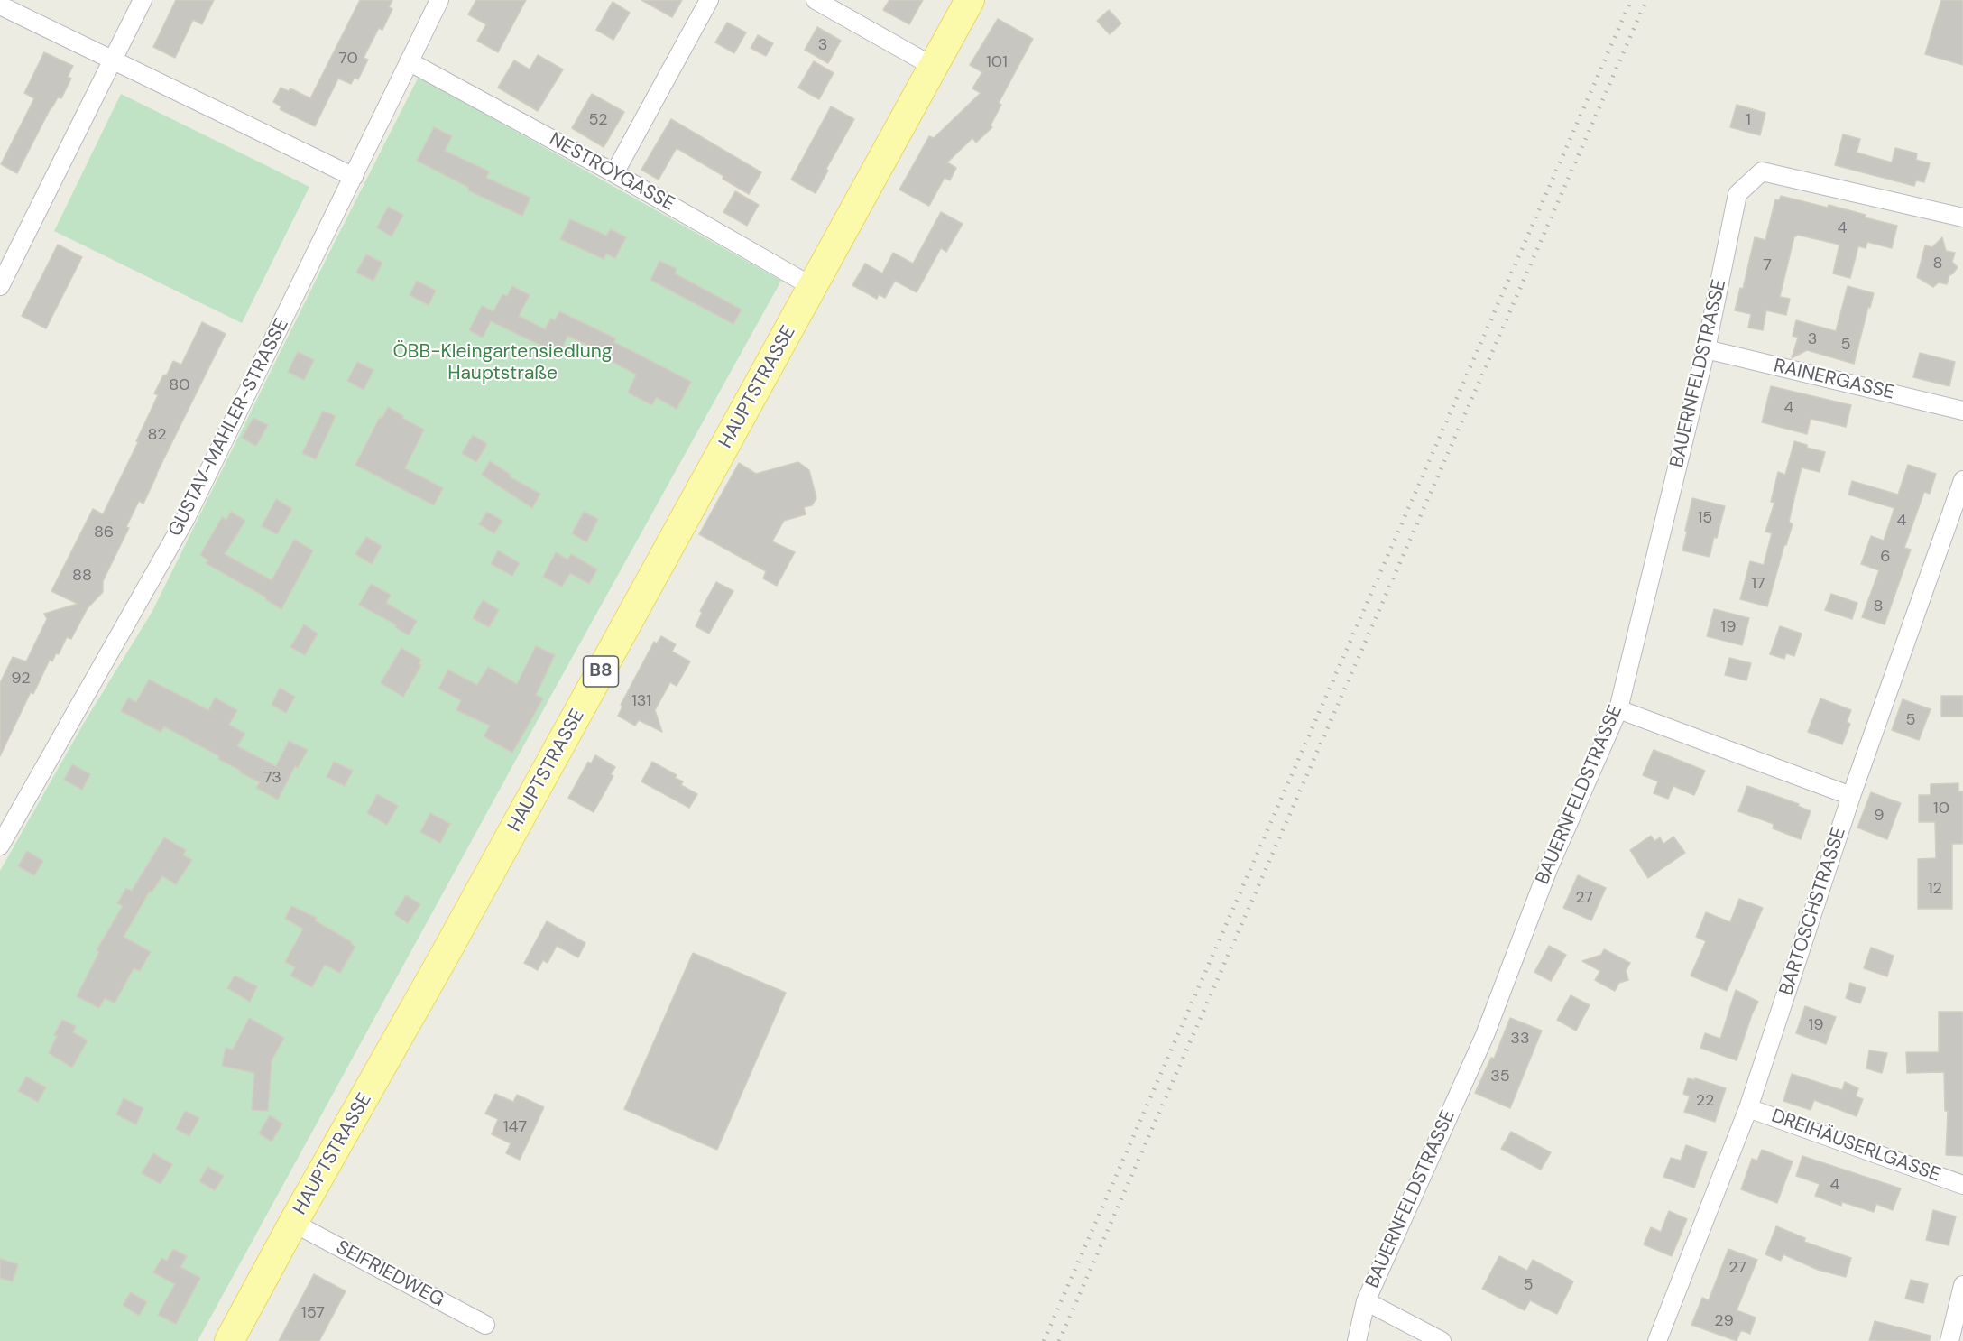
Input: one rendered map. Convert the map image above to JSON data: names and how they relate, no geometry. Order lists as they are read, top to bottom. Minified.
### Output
{"streets":{"main road":["HAUPTSTRASSE","B8"],"street":["NESTROYGASSE","BAUERNFELDSTRASSE","RAINERGASSE","GUSTAV-MAHLER-STRASSE","BARTOSCHSTRASSE","DREIHÄUSERLGASSE","SEIFRIEDWEG"]},"crossings":[["NESTROYGASSE","HAUPTSTRASSE"],["NESTROYGASSE","GUSTAV-MAHLER-STRASSE"],["BAUERNFELDSTRASSE","RAINERGASSE"],["HAUPTSTRASSE","SEIFRIEDWEG"],["BARTOSCHSTRASSE","DREIHÄUSERLGASSE"]],"parks":["ÖBB-Kleingartensiedlung Hauptstraße"],"house_numbers":["3","70","101","52","1","4","8","7","3","5","80","4","82","15","4","86","6","88","17","8","19","92","131","5","73","10","9","12","27","19","33","35","22","147","4","27","5","157","29"]}
